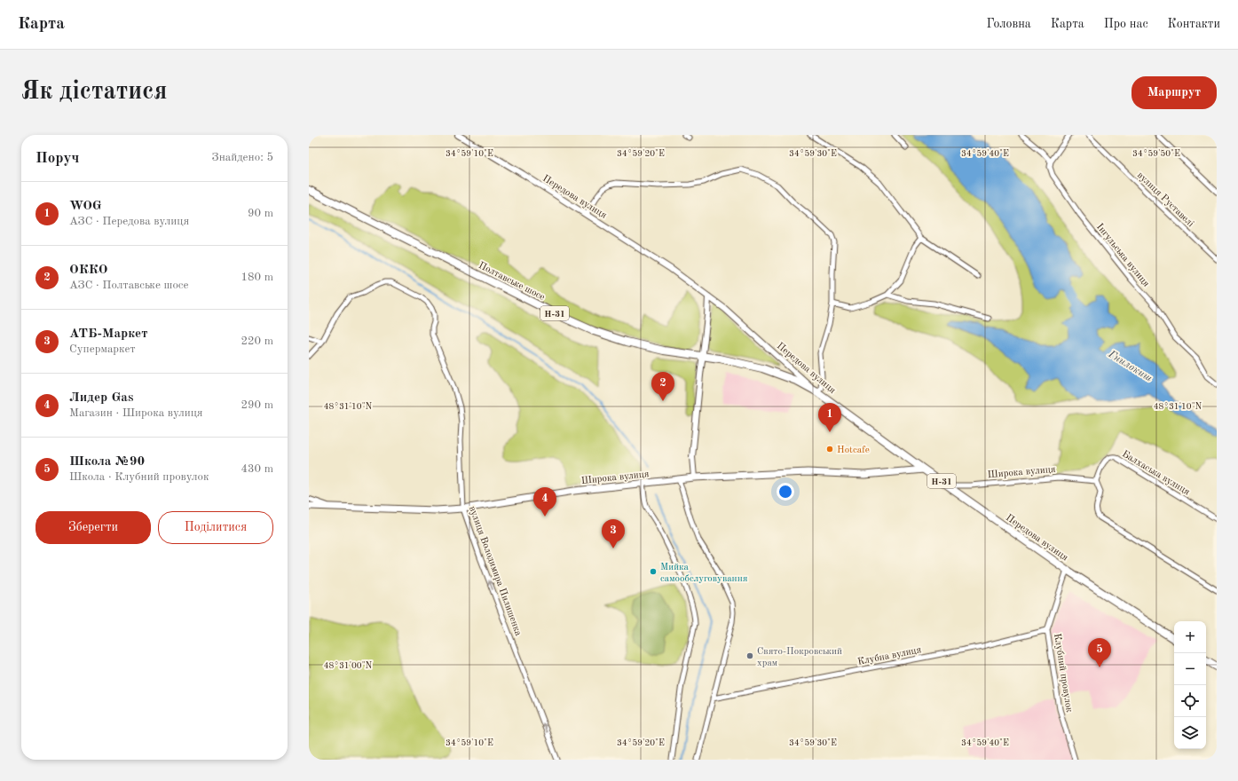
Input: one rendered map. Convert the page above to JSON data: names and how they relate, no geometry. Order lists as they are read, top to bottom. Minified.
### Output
{"streets":{"main road":["Передова вулиця","Полтавське шосе","Н-31","Широка вулиця"],"street":["вулиця Руставелі","Інгульська вулиця","Балхаська вулиця","вулиця Володимира Пилишенка","Клубна вулиця","Клубний провулок"]},"crossings":[["Передова вулиця","Полтавське шосе"],["Передова вулиця","Широка вулиця"],["Передова вулиця","Клубний провулок"],["Широка вулиця","Балхаська вулиця"],["Широка вулиця","вулиця Володимира Пилишенка"],["Клубна вулиця","Клубний провулок"]],"one_way":["вулиця Володимира Пилишенка"],"water":["Гнилокиш"],"places":["Hotcafe","Мийка самообслуговування","Свято-Покровський храм"],"page":{"header":"Карта","nav":["Головна","Карта","Про нас","Контакти"],"buttons":["Маршрут",["Зберегти","Поділитися"]],"title":"Як дістатися","heading":["Поруч","Знайдено: 5"],"list":[{"mark":"1","name":"WOG","note":"АЗС · Передова вулиця","value":"90 m"},{"mark":"2","name":"ОККО","note":"АЗС · Полтавське шосе","value":"180 m"},{"mark":"3","name":"АТБ-Маркет","note":"Супермаркет","value":"220 m"},{"mark":"4","name":"Лидер Gas","note":"Магазин · Широка вулиця","value":"290 m"},{"mark":"5","name":"Школа №90","note":"Школа · Клубний провулок","value":"430 m"}],"pins":["2","1","4","3","5"],"map_buttons":["+","−"]},"coordinates":["34°59'10\"E","34°59'20\"E","34°59'30\"E","34°59'40\"E","34°59'50\"E","48°31'10\"N","48°31'00\"N"]}
